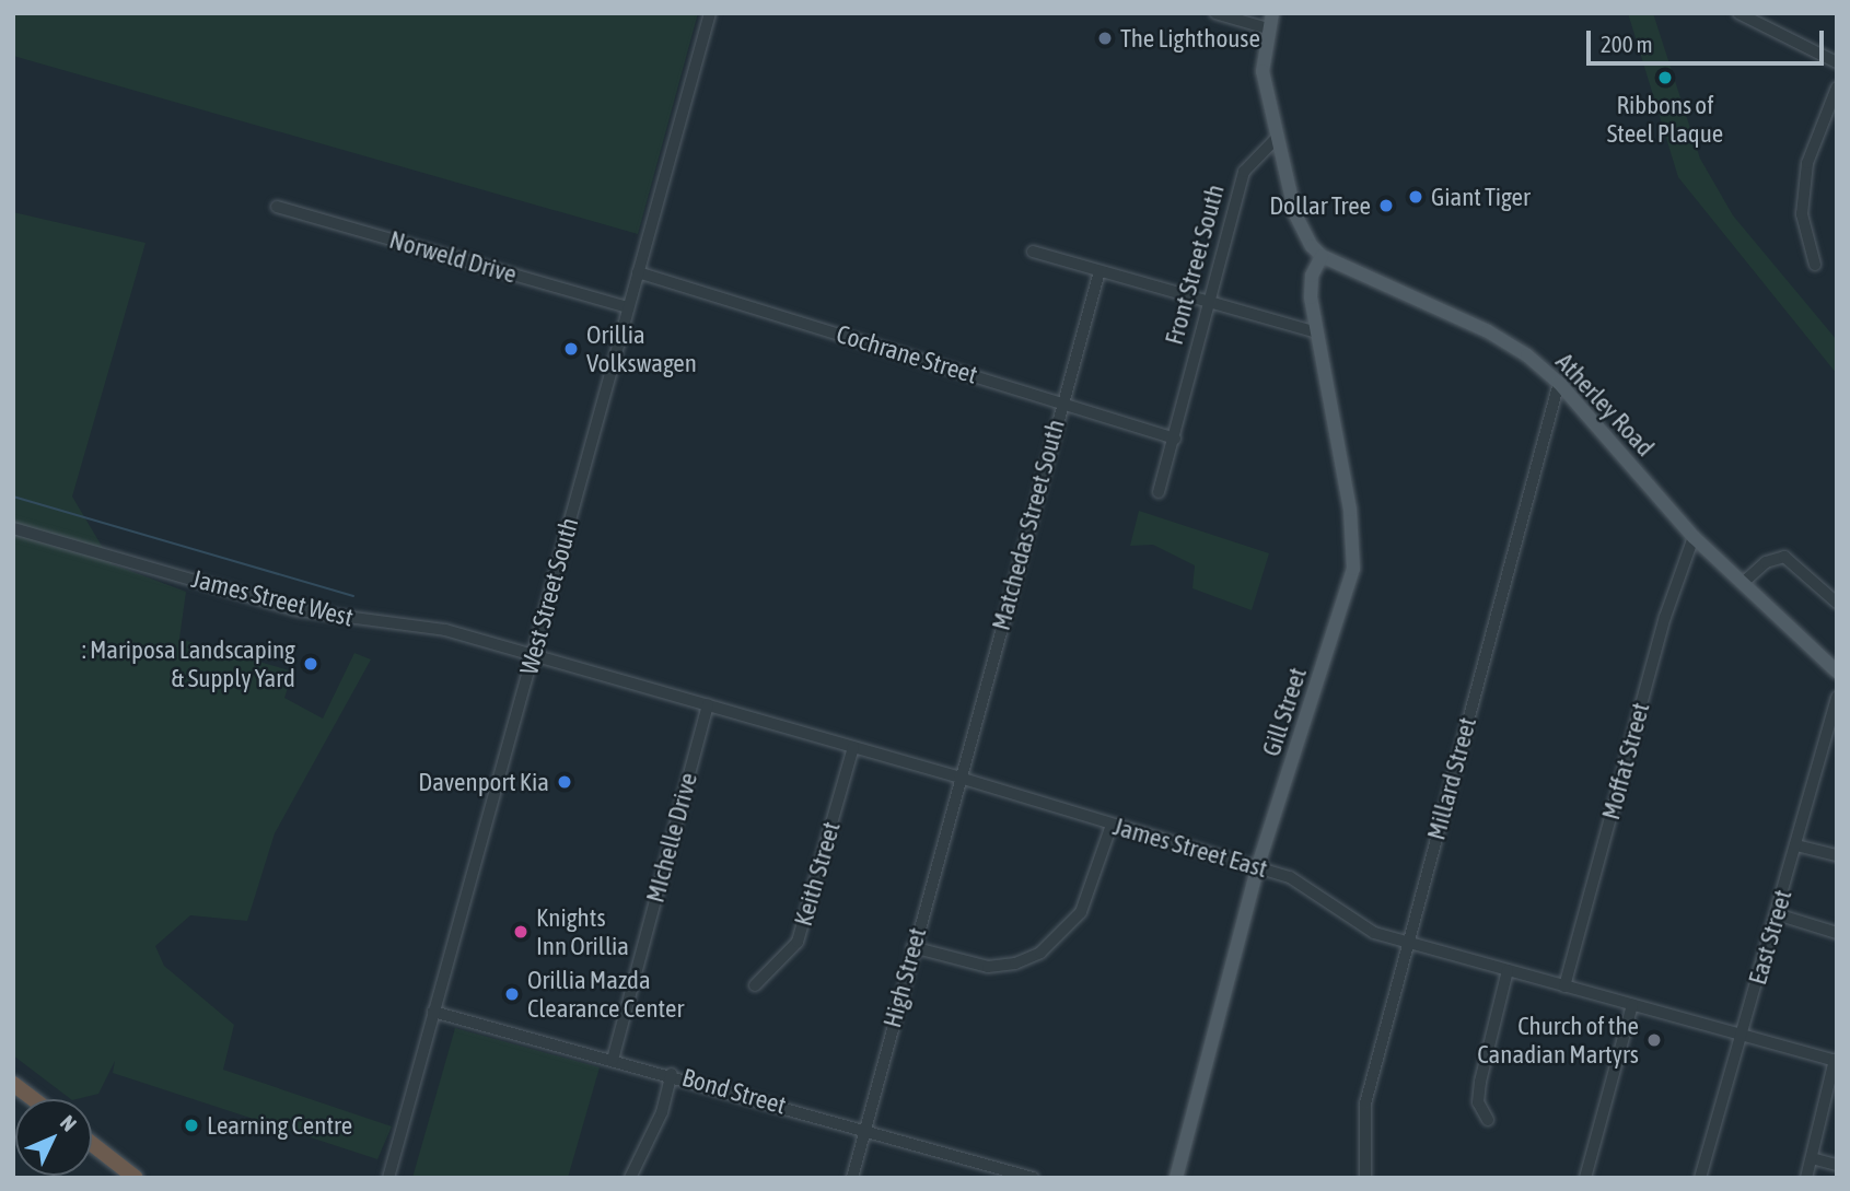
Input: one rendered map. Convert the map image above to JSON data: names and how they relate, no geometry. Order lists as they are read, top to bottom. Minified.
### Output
{"streets":{"main road":["Atherley Road","Gill Street"],"street":["Norweld Drive","Front Street South","Cochrane Street","Matchedas Street South","West Street South","James Street West","Moffat Street","Millard Street","MIchelle Drive","James Street East","Keith Street","East Street","High Street","Bond Street"]},"crossings":[["Norweld Drive","West Street South"],["Front Street South","Cochrane Street"],["Cochrane Street","Matchedas Street South"],["Cochrane Street","West Street South"],["Atherley Road","Gill Street"],["Atherley Road","Moffat Street"],["Atherley Road","Millard Street"],["Matchedas Street South","James Street East"],["Matchedas Street South","High Street"],["West Street South","James Street West"],["West Street South","James Street East"],["West Street South","Bond Street"],["James Street West","James Street East"],["Gill Street","James Street East"],["Moffat Street","James Street East"],["Millard Street","James Street East"],["MIchelle Drive","James Street East"],["MIchelle Drive","Bond Street"],["James Street East","Keith Street"],["James Street East","East Street"],["James Street East","High Street"],["High Street","Bond Street"]],"places":["The Lighthouse","Ribbons of Steel Plaque","Giant Tiger","Dollar Tree","Orillia Volkswagen",": Mariposa Landscaping & Supply Yard","Davenport Kia","Knights Inn Orillia","Orillia Mazda Clearance Center","Church of the Canadian Martyrs","Learning Centre"],"scale_bar":"200 m","north":"top right"}
